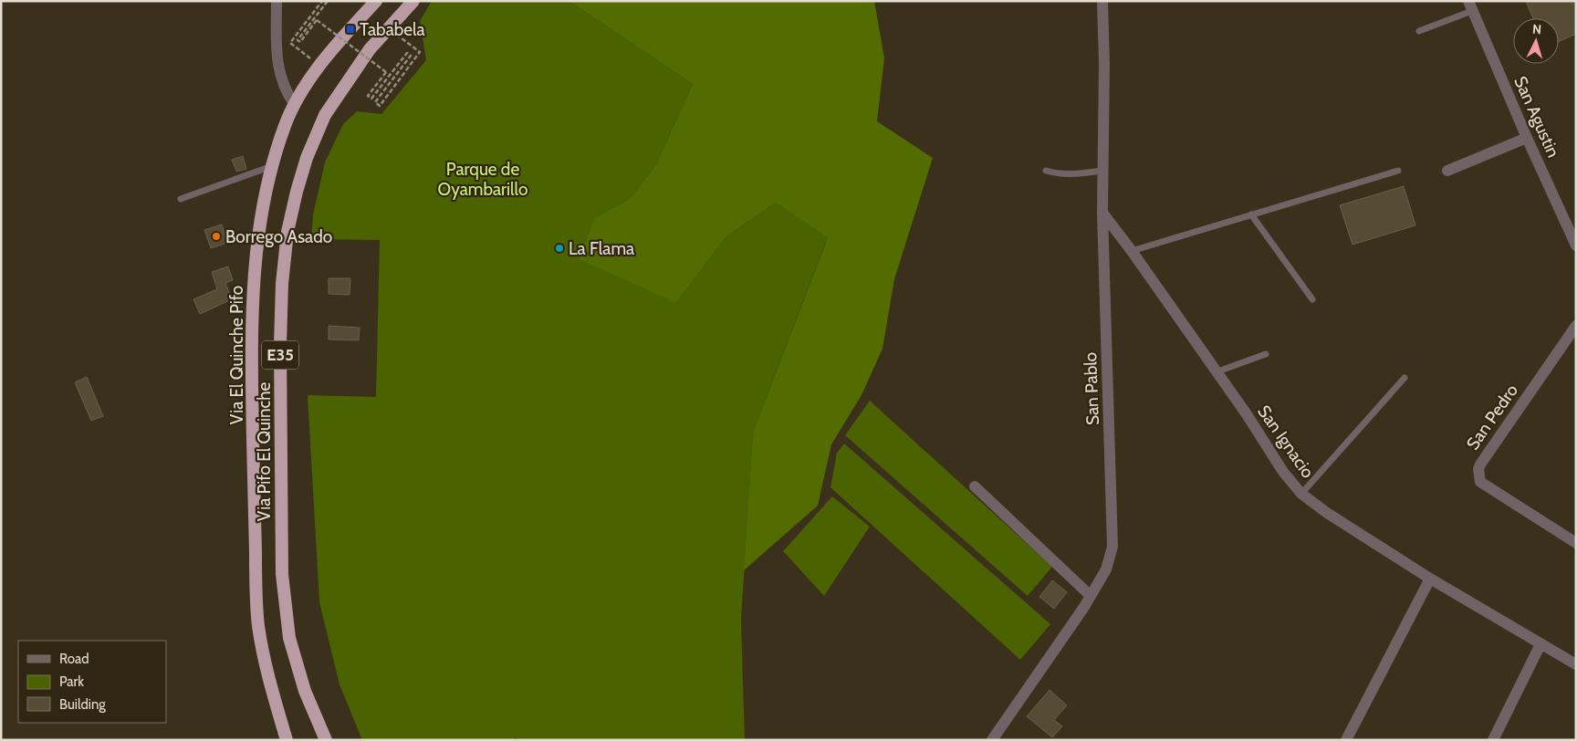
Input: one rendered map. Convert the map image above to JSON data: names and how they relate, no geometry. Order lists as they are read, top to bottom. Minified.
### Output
{"streets":{"highway":["Via El Quinche Pifo","E35","Via Pifo El Quinche"],"street":["San Agustin","San Pablo","San Pedro","San Ignacio"]},"crossings":[["San Pablo","San Ignacio"]],"parks":["Parque de Oyambarillo"],"places":{"transit":["Tababela"],"other":["Borrego Asado","La Flama"]},"legend":["Road","Park","Building"],"north":"top"}
